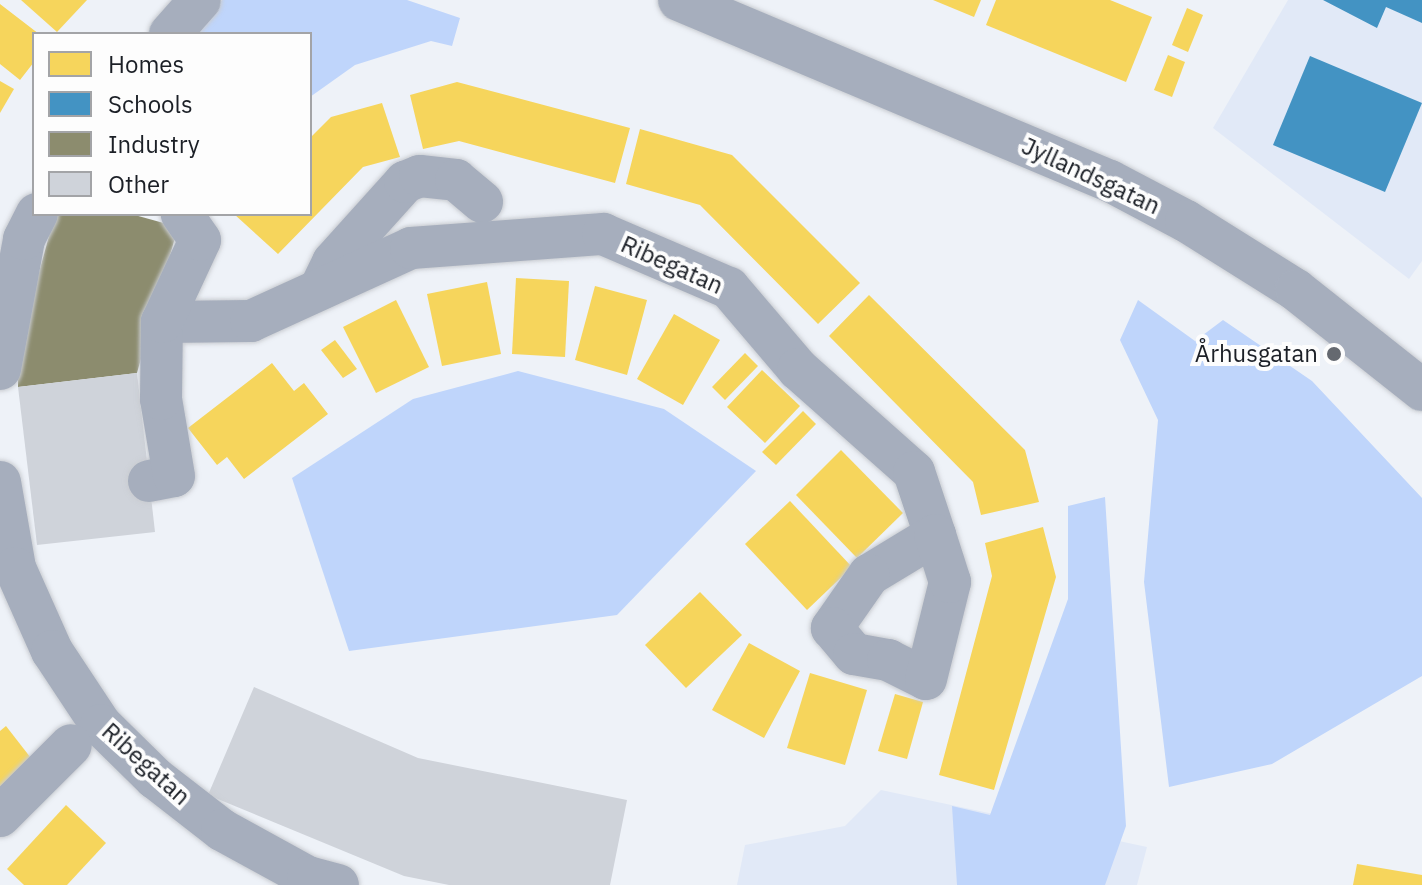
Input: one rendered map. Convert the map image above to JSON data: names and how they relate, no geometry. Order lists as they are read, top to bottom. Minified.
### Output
{"streets":{"street":["Jyllandsgatan","Ribegatan"]},"places":["Århusgatan"],"legend":["Homes","Schools","Industry","Other"]}
